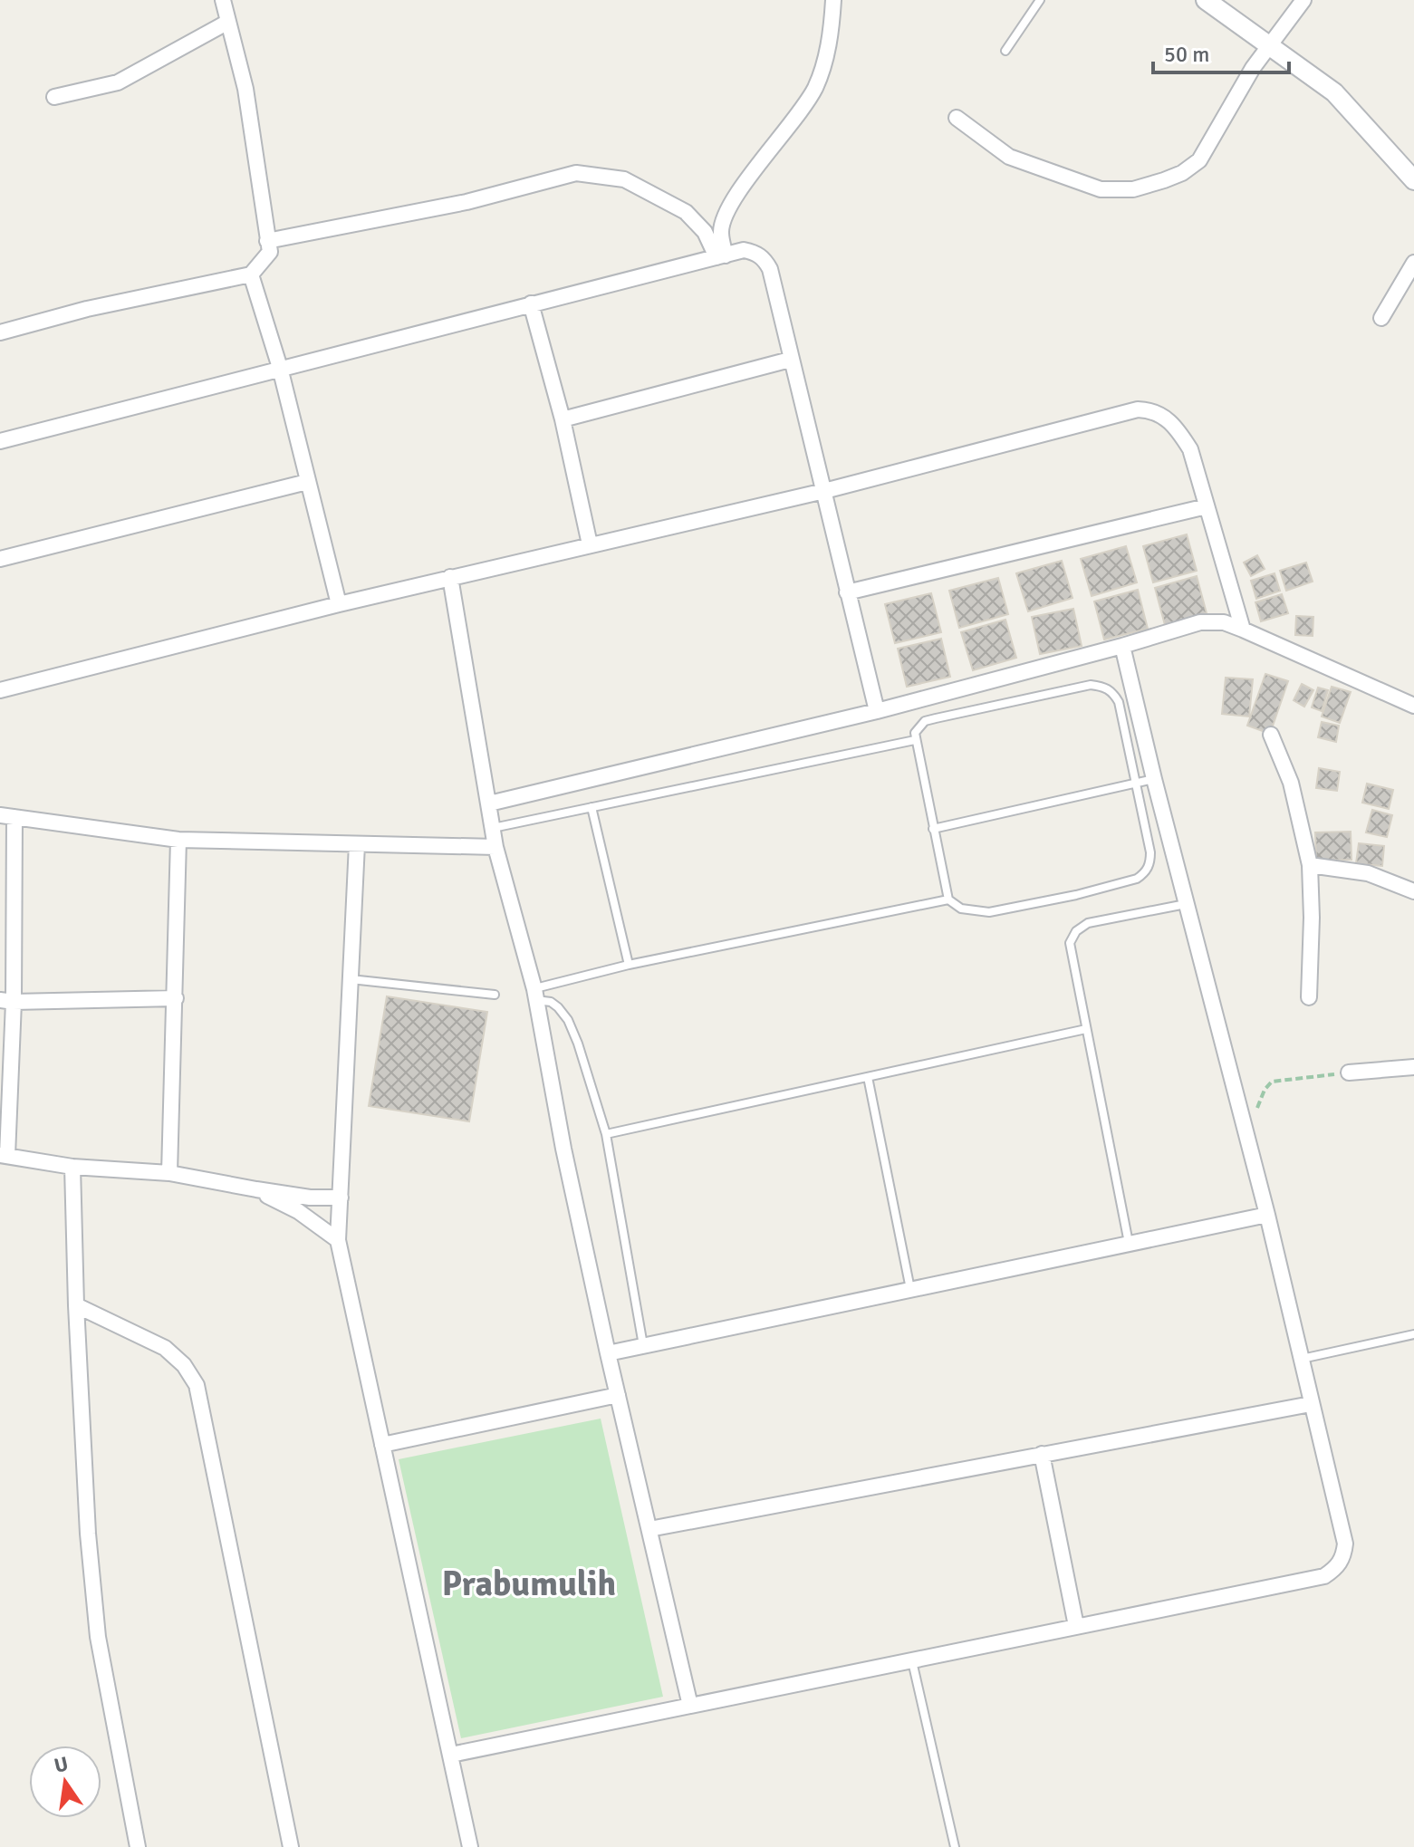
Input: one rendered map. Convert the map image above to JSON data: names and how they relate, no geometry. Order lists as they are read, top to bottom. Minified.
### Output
{"districts":["Prabumulih"],"scale_bar":"50 m","north":"top"}
